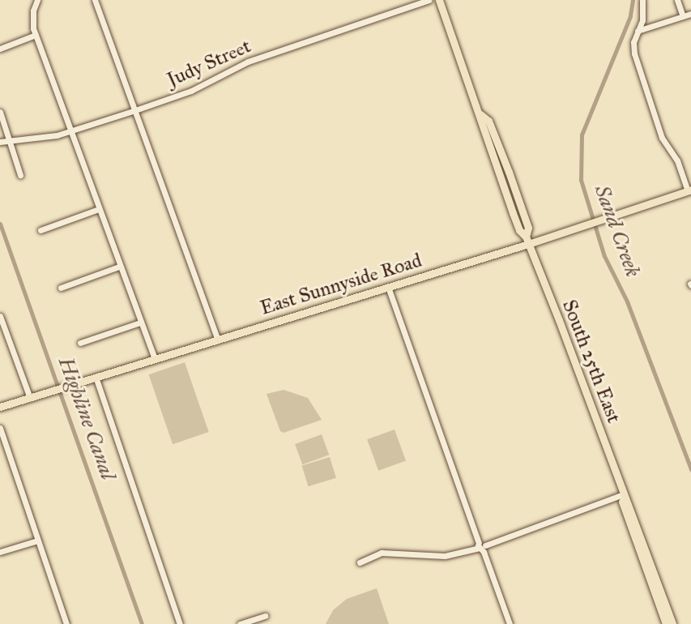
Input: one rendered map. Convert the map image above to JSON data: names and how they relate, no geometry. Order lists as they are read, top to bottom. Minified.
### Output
{"streets":{"main road":["East Sunnyside Road","South 25th East"],"street":["Judy Street"]},"crossings":[["East Sunnyside Road","South 25th East"]],"water":["Sand Creek","Highline Canal"]}
